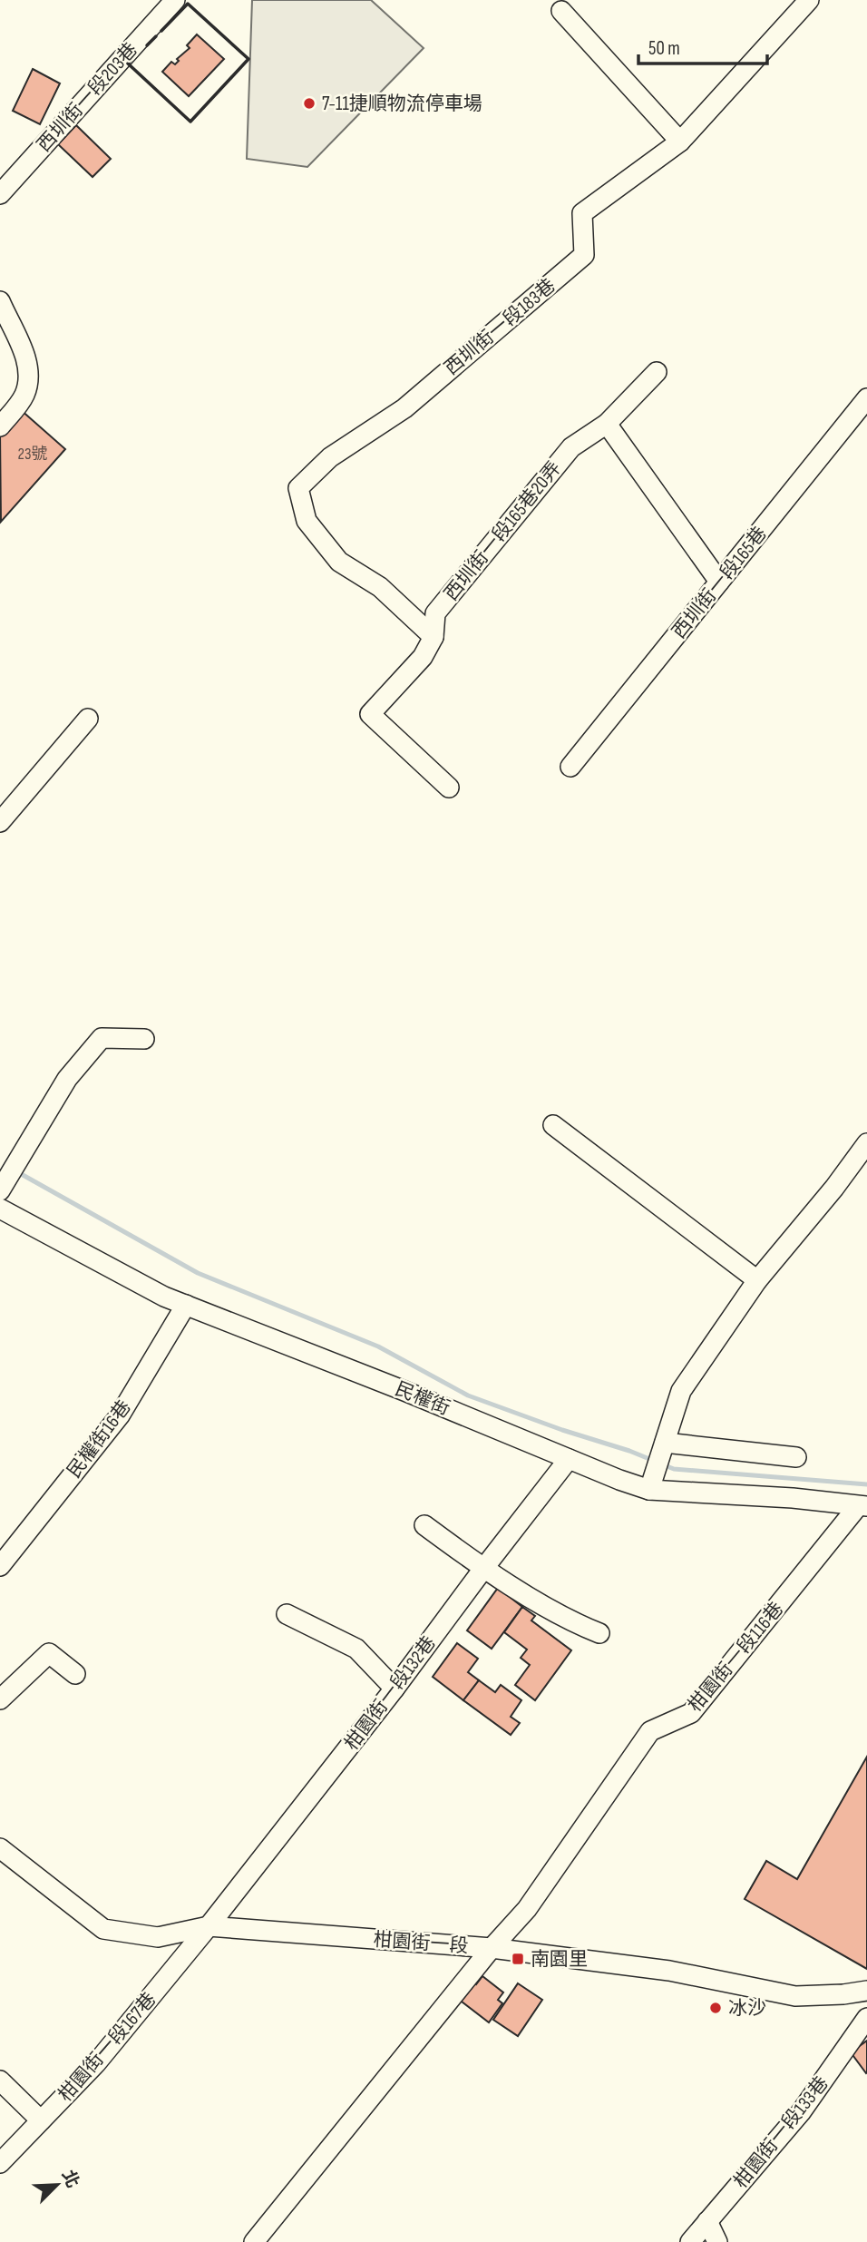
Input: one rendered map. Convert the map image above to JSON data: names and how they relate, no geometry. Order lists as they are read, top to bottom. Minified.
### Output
{"streets":{"street":["西圳街一段203巷","西圳街一段183巷","西圳街一段165巷20弄","西圳街一段165巷","民權街","民權街16巷","柑園街一段116巷","柑園街一段132巷","柑園街一段","柑園街一段167巷","柑園街一段133巷"]},"crossings":[["西圳街一段183巷","西圳街一段165巷20弄"],["民權街","民權街16巷"],["民權街","柑園街一段116巷"],["民權街","柑園街一段132巷"],["柑園街一段116巷","柑園街一段"],["柑園街一段132巷","柑園街一段"],["柑園街一段132巷","柑園街一段167巷"],["柑園街一段","柑園街一段167巷"]],"places":{"other":["7-11捷順物流停車場","冰沙"],"transit":["南園里"]},"house_numbers":["23號"],"scale_bar":"50 m","north":"top right"}
